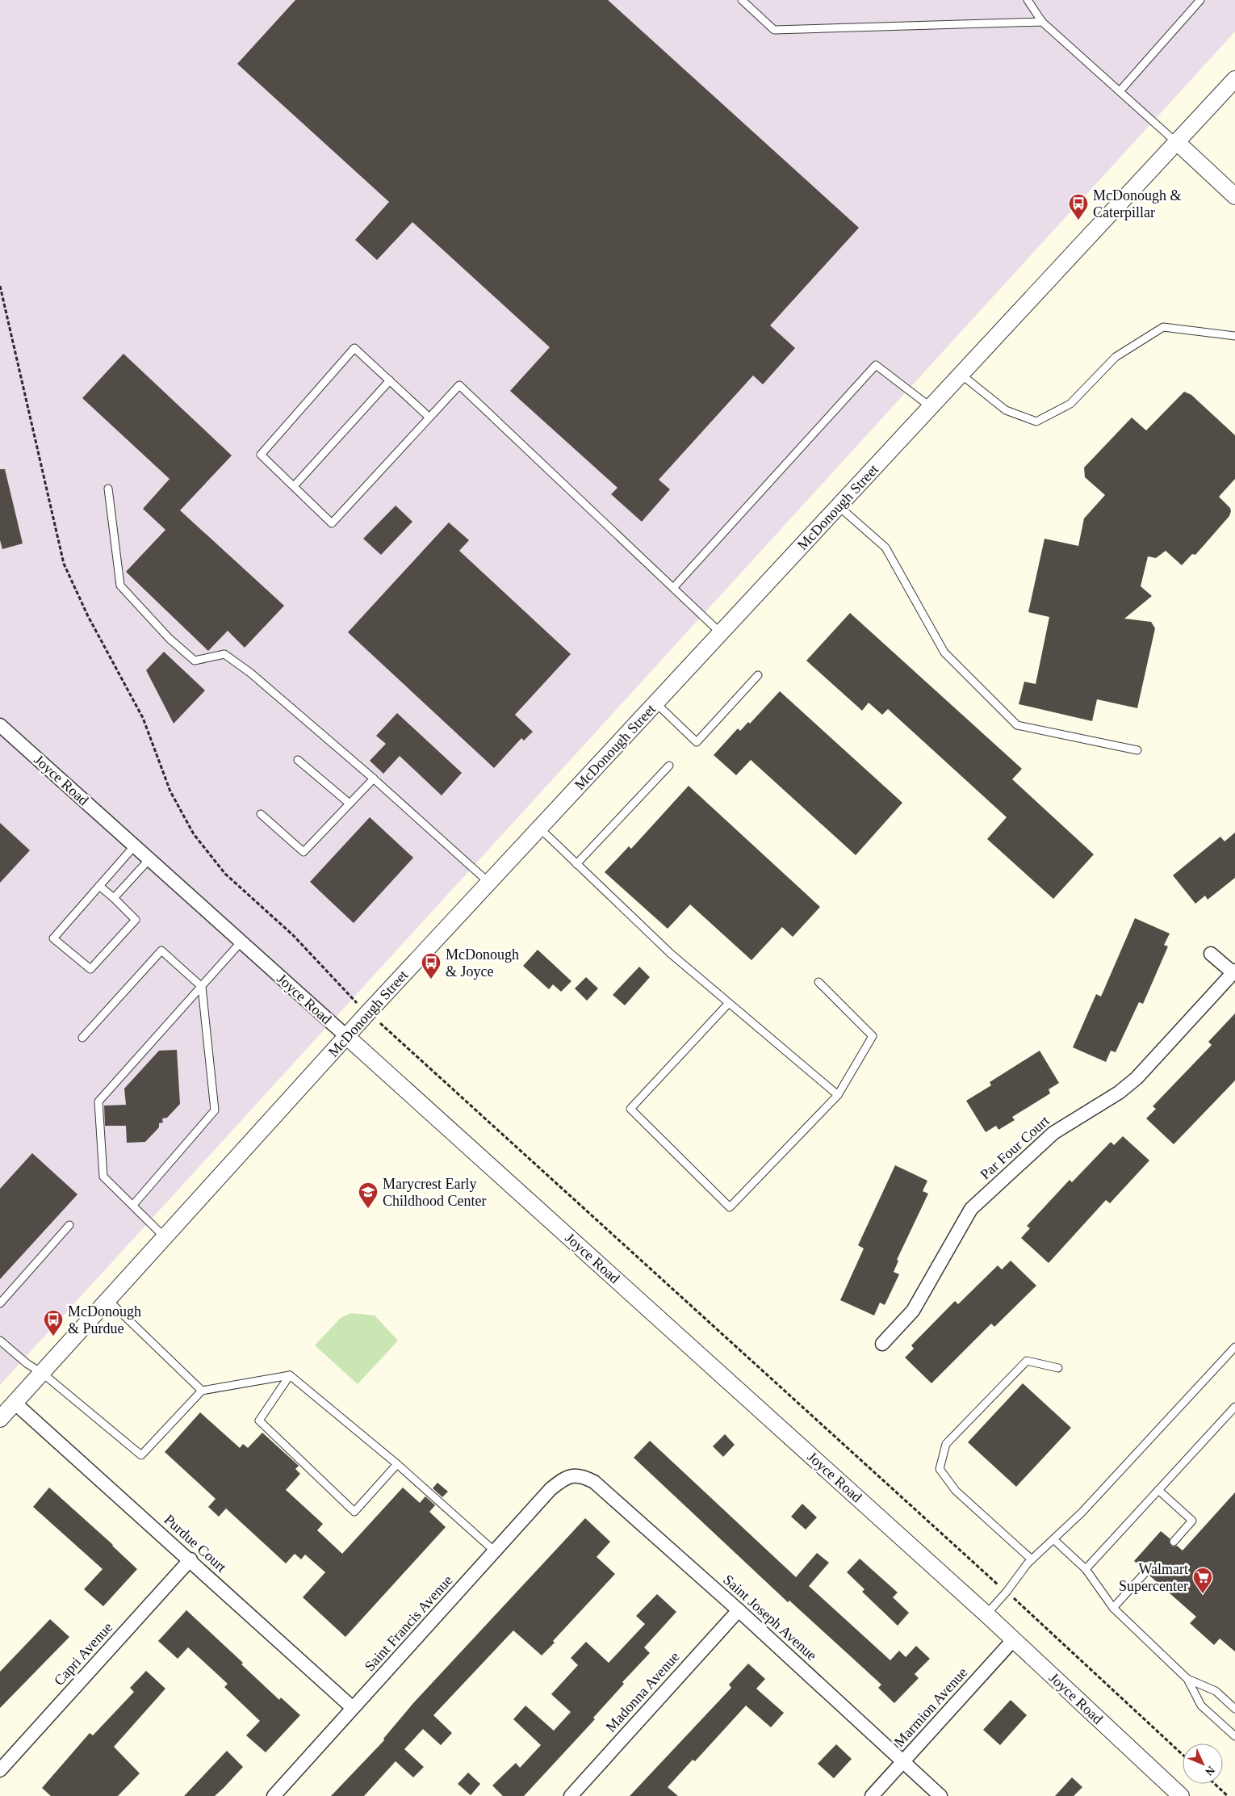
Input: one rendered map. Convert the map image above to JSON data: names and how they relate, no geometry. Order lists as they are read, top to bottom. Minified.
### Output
{"streets":{"street":["McDonough Street","Joyce Road","Par Four Court","Purdue Court","Saint Joseph Avenue","Saint Francis Avenue","Capri Avenue","Madonna Avenue","Marmion Avenue"]},"crossings":[["McDonough Street","Joyce Road"],["McDonough Street","Purdue Court"],["Joyce Road","Marmion Avenue"],["Purdue Court","Saint Francis Avenue"],["Purdue Court","Capri Avenue"],["Saint Joseph Avenue","Saint Francis Avenue"],["Saint Joseph Avenue","Madonna Avenue"],["Saint Joseph Avenue","Marmion Avenue"]],"places":{"bus stop":["McDonough & Caterpillar","McDonough & Joyce","McDonough & Purdue"],"school or university":["Marycrest Early Childhood Center"],"supermarket":["Walmart Supercenter"]},"north":"bottom right"}
